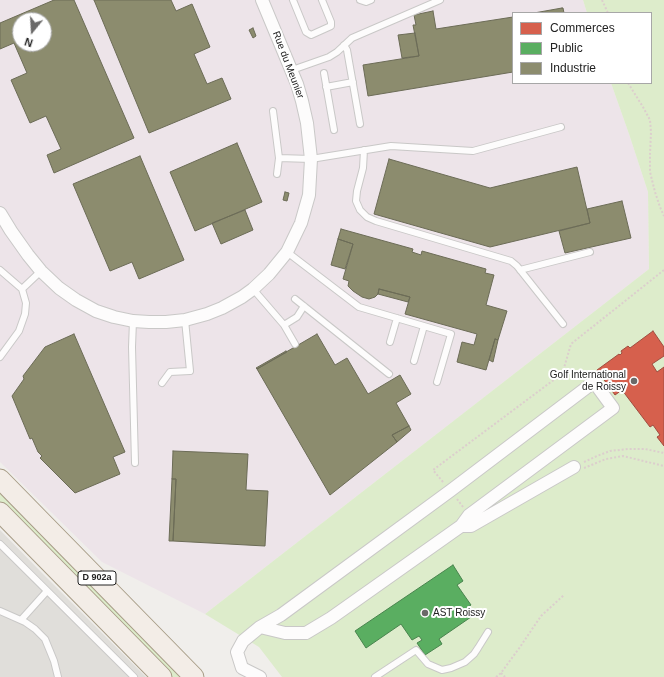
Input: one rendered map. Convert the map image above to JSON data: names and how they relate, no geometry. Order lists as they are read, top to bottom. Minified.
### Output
{"streets":{"main road":["D 902a"],"street":["Rue du Meunier"]},"places":["Golf International de Roissy","AST Roissy"],"legend":["Commerces","Public","Industrie"],"north":"bottom"}
